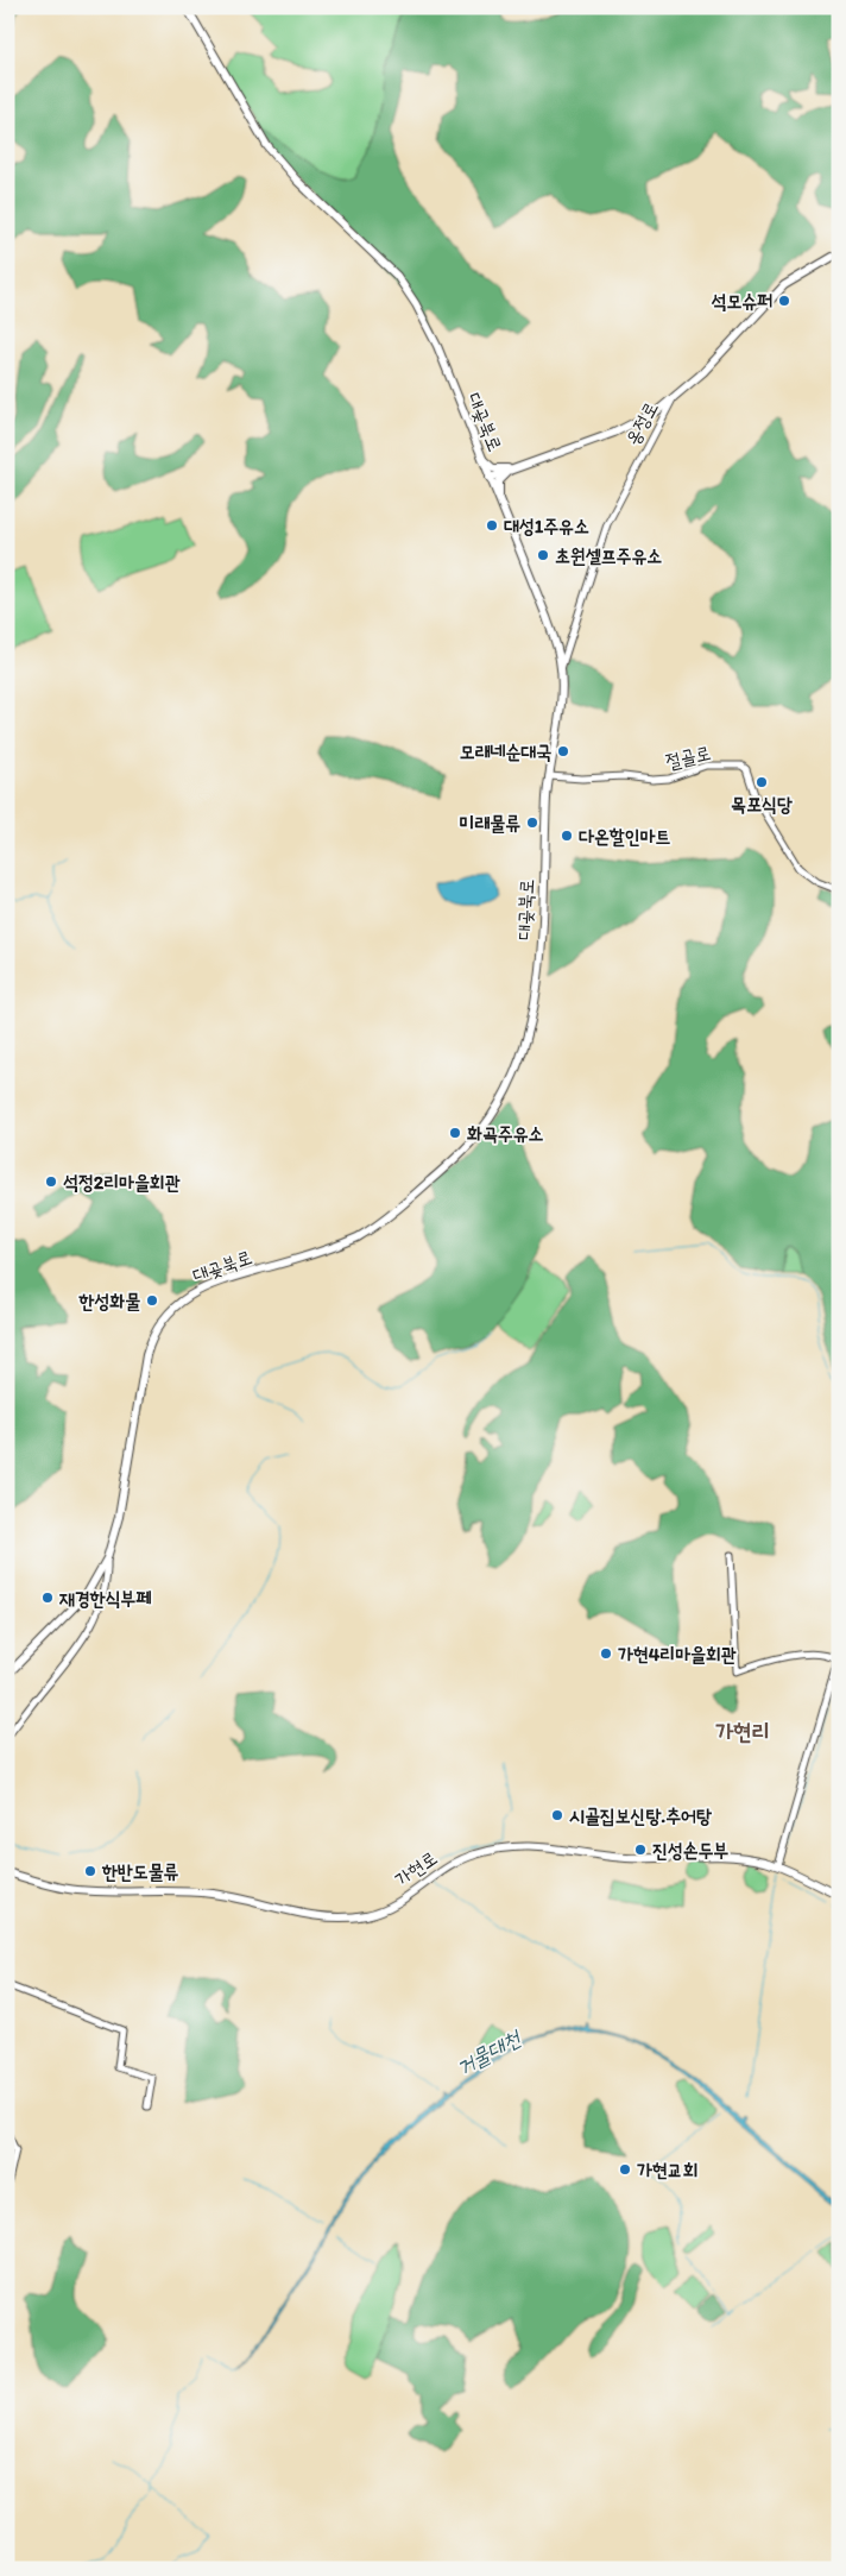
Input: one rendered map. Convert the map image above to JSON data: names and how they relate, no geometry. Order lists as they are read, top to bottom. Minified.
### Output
{"streets":{"street":["대곶북로","옹정로","절골로","가현로"]},"crossings":[["대곶북로","옹정로"],["대곶북로","절골로"]],"districts":["가현리"],"water":["거물대천"],"places":["석모슈퍼","대성1주유소","초원셀프주유소","모래네순대국","목포식당","미래물류","다온할인마트","화곡주유소","석정2리마을회관","한성화물","재경한식부페","가현4리마을회관","시골집보신탕.추어탕","진성손두부","한반도물류","가현교회"]}
